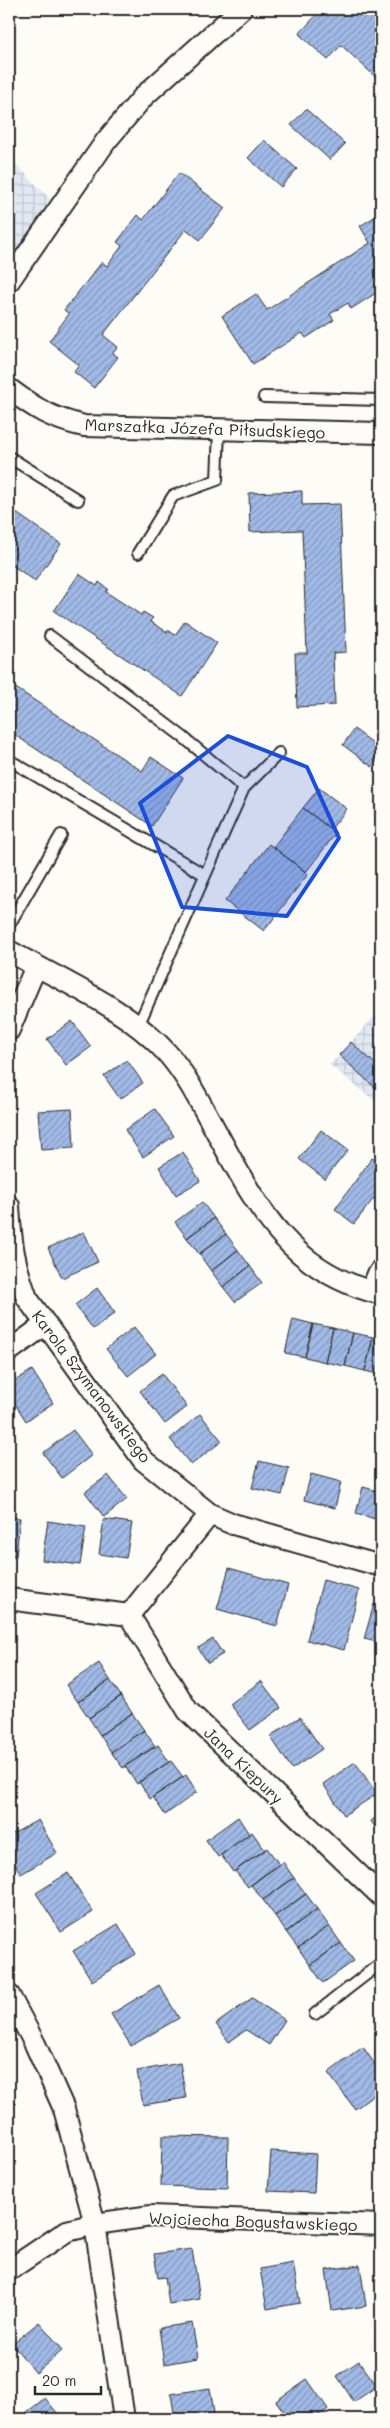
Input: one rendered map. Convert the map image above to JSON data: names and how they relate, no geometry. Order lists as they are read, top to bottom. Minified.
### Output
{"streets":{"street":["Marszałka Józefa Piłsudskiego","Karola Szymanowskiego","Jana Kiepury","Wojciecha Bogusławskiego"]},"scale_bar":"20 m"}
